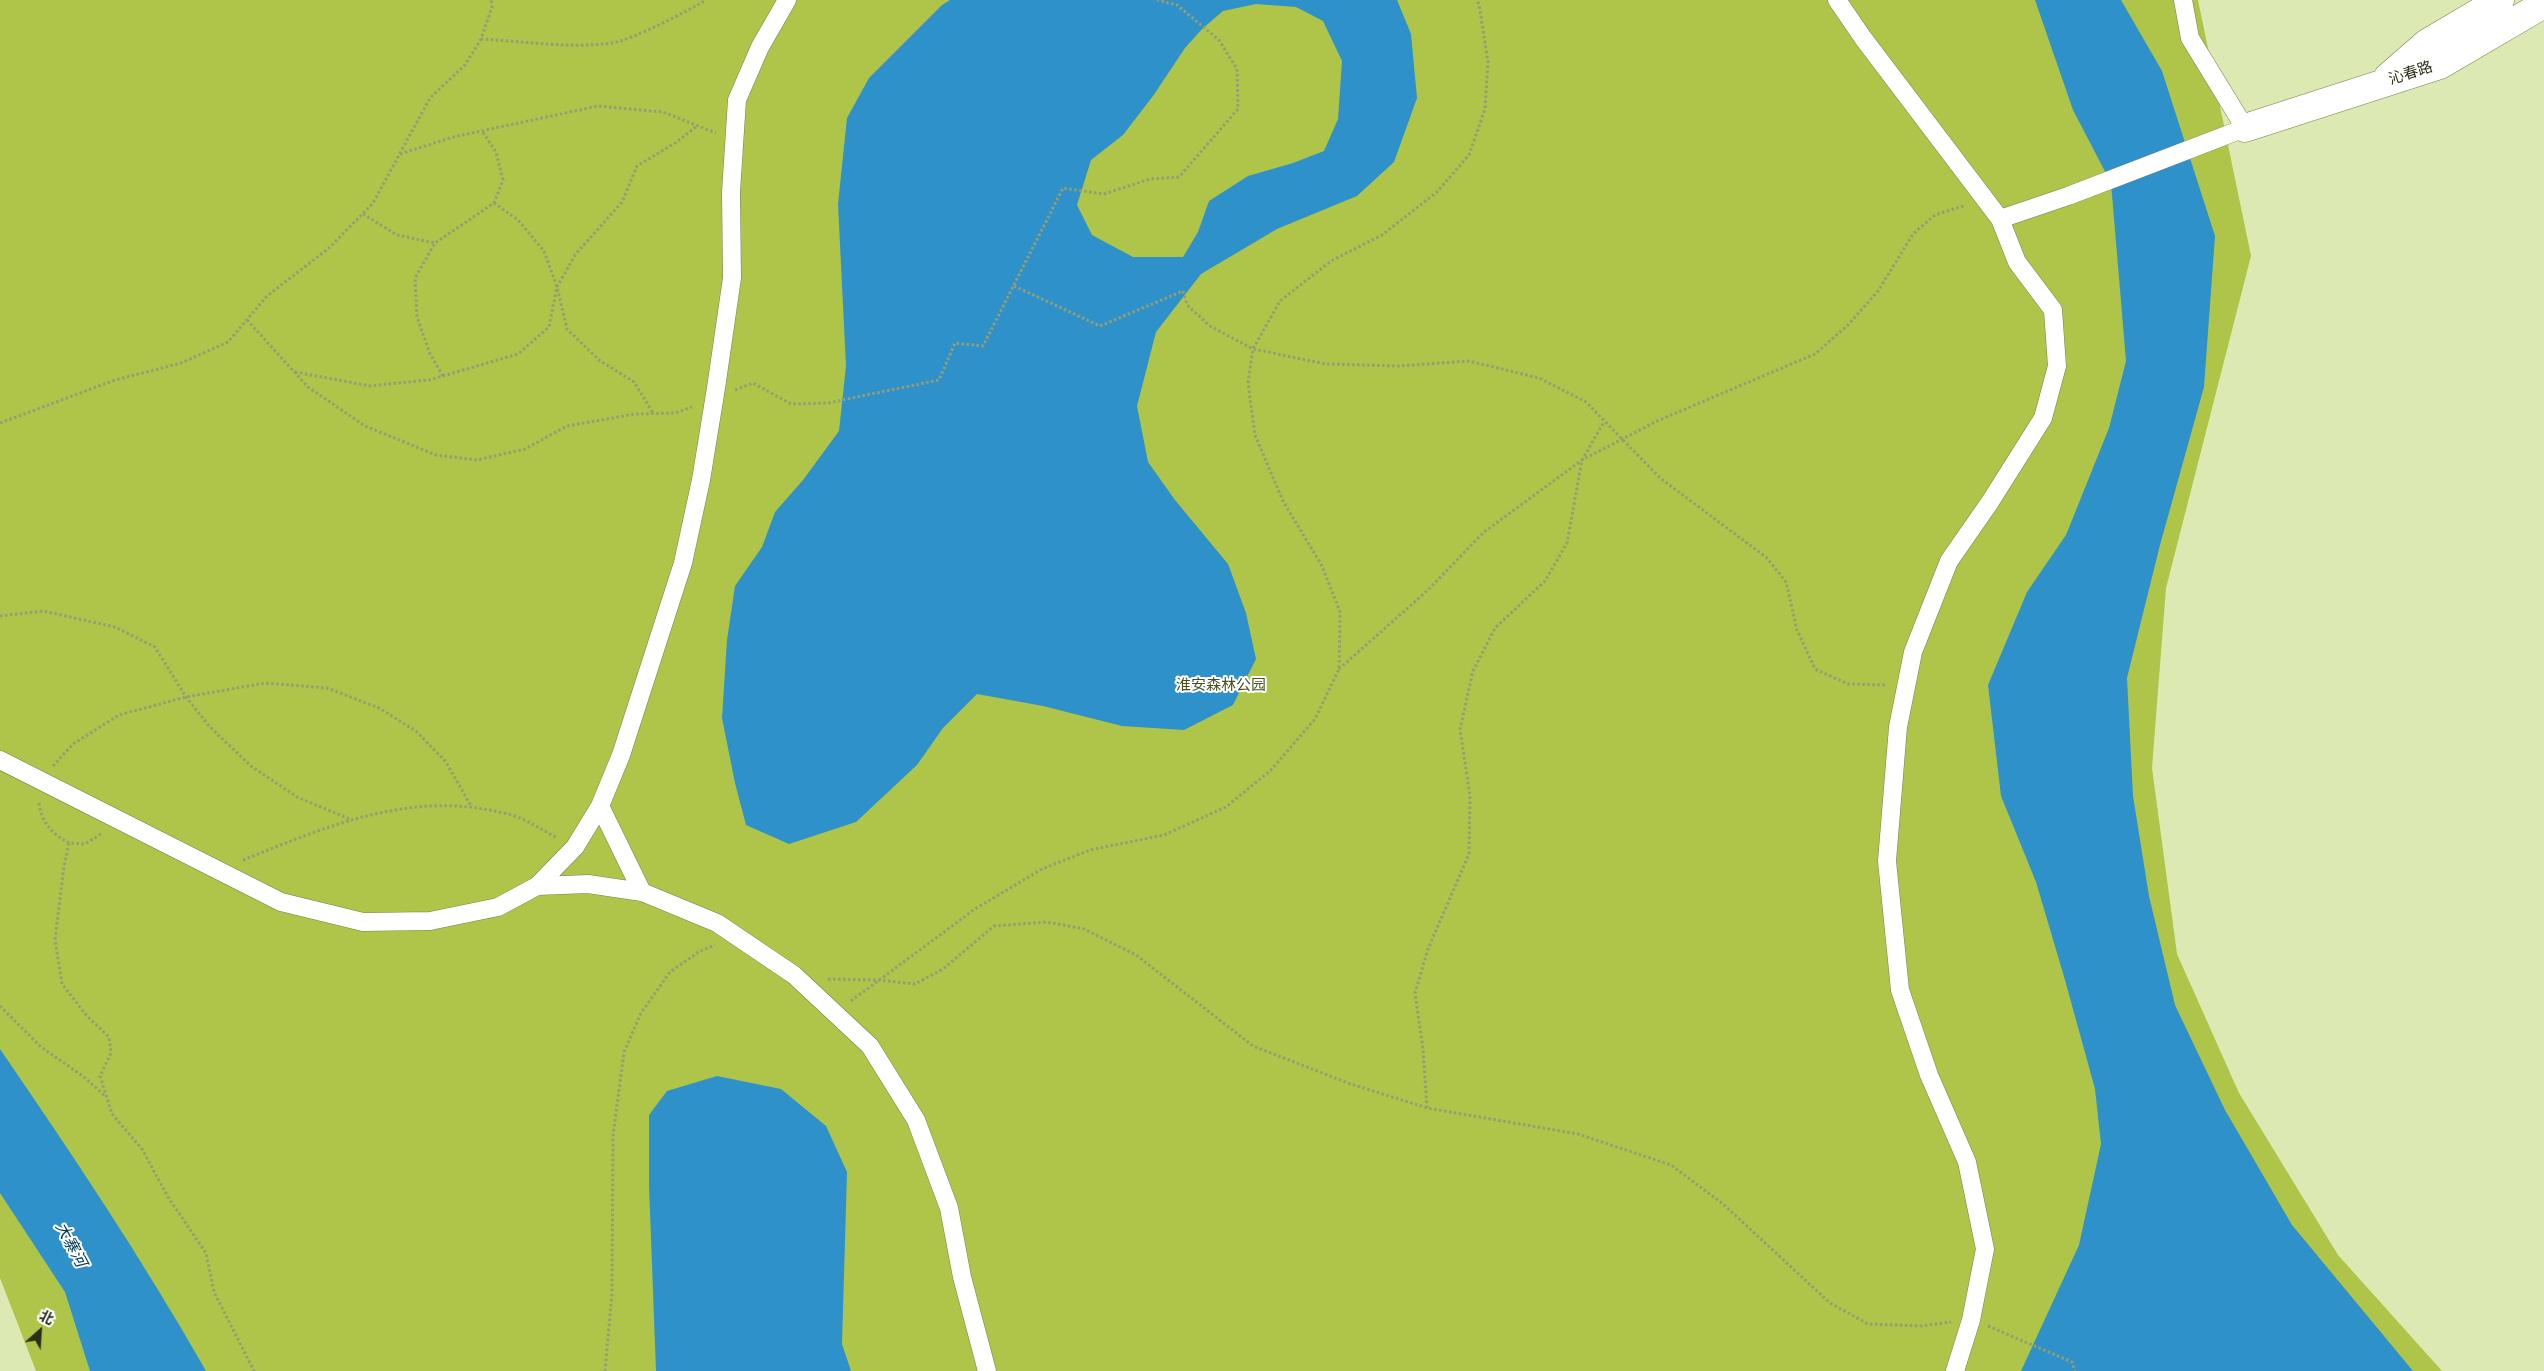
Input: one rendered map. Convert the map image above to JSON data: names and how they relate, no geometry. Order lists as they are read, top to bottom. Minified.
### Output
{"streets":{"street":["沁春路"]},"water":["大寨河"],"parks":["淮安森林公园"],"north":"top right"}
